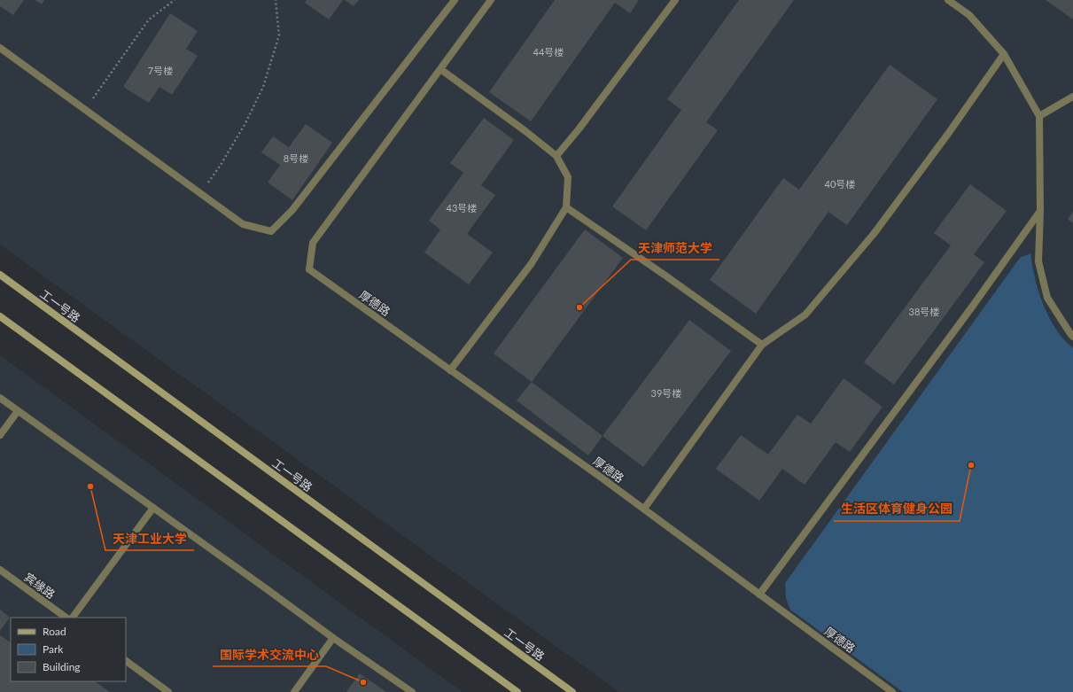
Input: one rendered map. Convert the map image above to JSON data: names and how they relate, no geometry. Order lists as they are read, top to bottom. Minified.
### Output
{"streets":{"main road":["工一号路"],"street":["厚德路","宾缘路"]},"places":["天津师范大学","生活区体育健身公园","天津工业大学","国际学术交流中心"],"house_numbers":["44号楼","7号楼","8号楼","40号楼","43号楼","38号楼","39号楼"],"legend":["Road","Park","Building"]}
